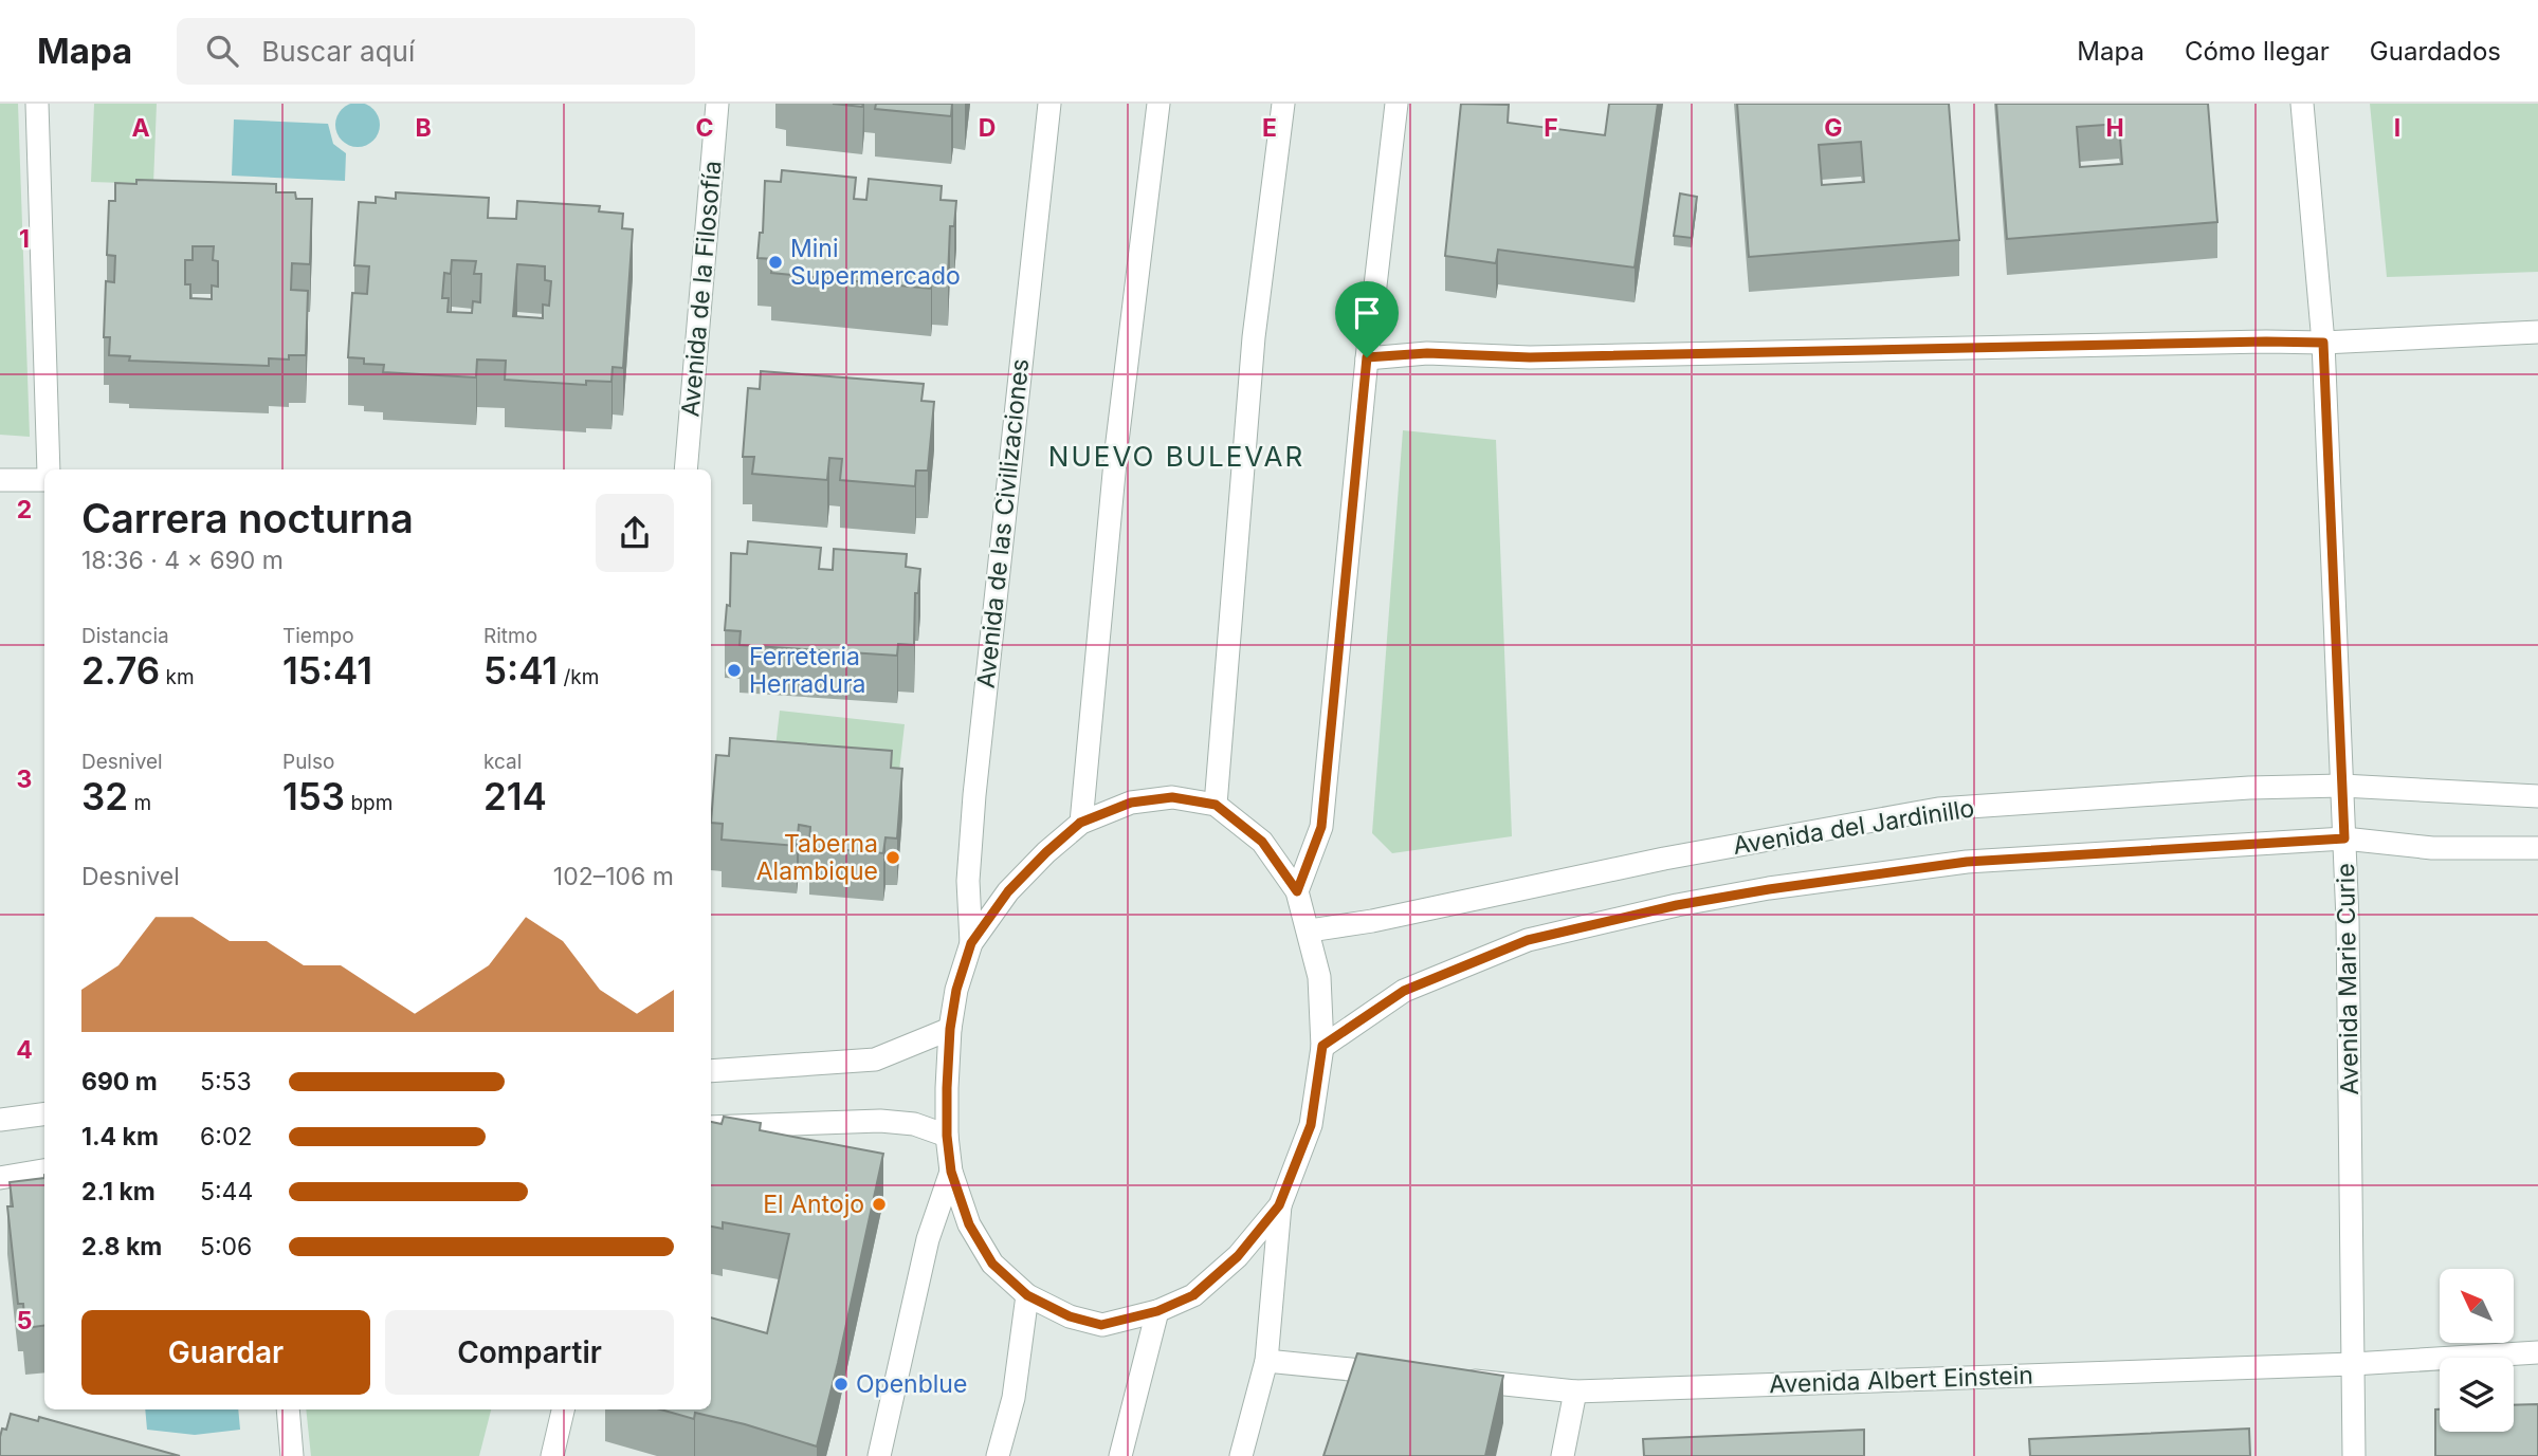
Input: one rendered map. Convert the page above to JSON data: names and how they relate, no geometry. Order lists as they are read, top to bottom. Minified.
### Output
{"streets":{"street":["Avenida de la Filosofía","Avenida de las Civilizaciones","Avenida del Jardinillo","Avenida Marie Curie","Avenida Albert Einstein"]},"crossings":[["Avenida del Jardinillo","Avenida Marie Curie"],["Avenida Marie Curie","Avenida Albert Einstein"]],"districts":["NUEVO BULEVAR"],"places":["Mini Supermercado","Ferreteria Herradura","Taberna Alambique","El Antojo","Openblue"],"north":"top left","page":{"header":"Mapa","search":"Buscar aquí","nav":["Mapa","Cómo llegar","Guardados"],"heading":["Carrera nocturna","18:36 · 4 × 690 m"],"stats":[["Distancia","2.76 km"],["Tiempo","15:41"],["Ritmo","5:41 /km"],["Desnivel","32 m"],["Pulso","153 bpm"],["kcal","214"]],"chart":["Desnivel","102–106 m"],"list":[{"name":"690 m","note":"5:53"},{"name":"1.4 km","note":"6:02"},{"name":"2.1 km","note":"5:44"},{"name":"2.8 km","note":"5:06"}],"buttons":["Guardar","Compartir"]},"grid":{"columns":["A","B","C","D","E","F","G","H","I"],"rows":["1","2","3","4","5"]}}
